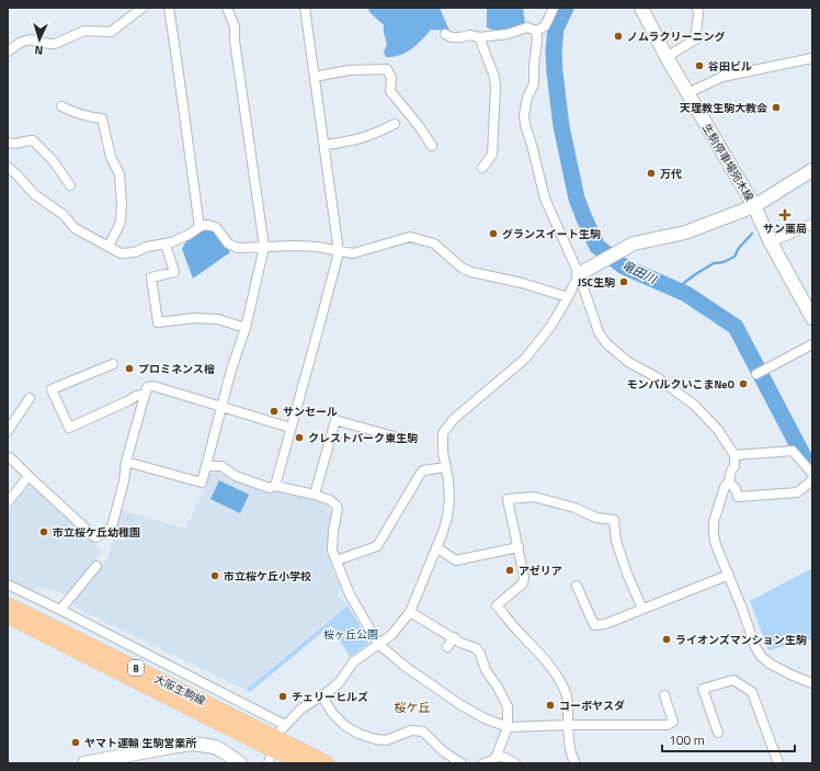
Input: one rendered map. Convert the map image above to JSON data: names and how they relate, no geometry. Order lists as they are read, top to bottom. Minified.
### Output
{"streets":{"main road":["8","大阪生駒線"],"street":["生駒停車場宛木線"]},"districts":["桜ケ丘"],"water":["竜田川"],"parks":["桜ヶ丘公園"],"places":{"other":["ノムラクリーニング","谷田ビル","天理教生駒大教会","万代","グランスイート生駒","JSC生駒","プロミネンス檜","モンパルクいこまNeO","サンセール","クレストパーク東生駒","市立桜ケ丘幼稚園","アゼリア","市立桜ケ丘小学校","ライオンズマンション生駒","チェリーヒルズ","コーポヤスダ","ヤマト運輸 生駒営業所"],"health":["サン薬局"]},"scale_bar":"100 m","north":"bottom"}
